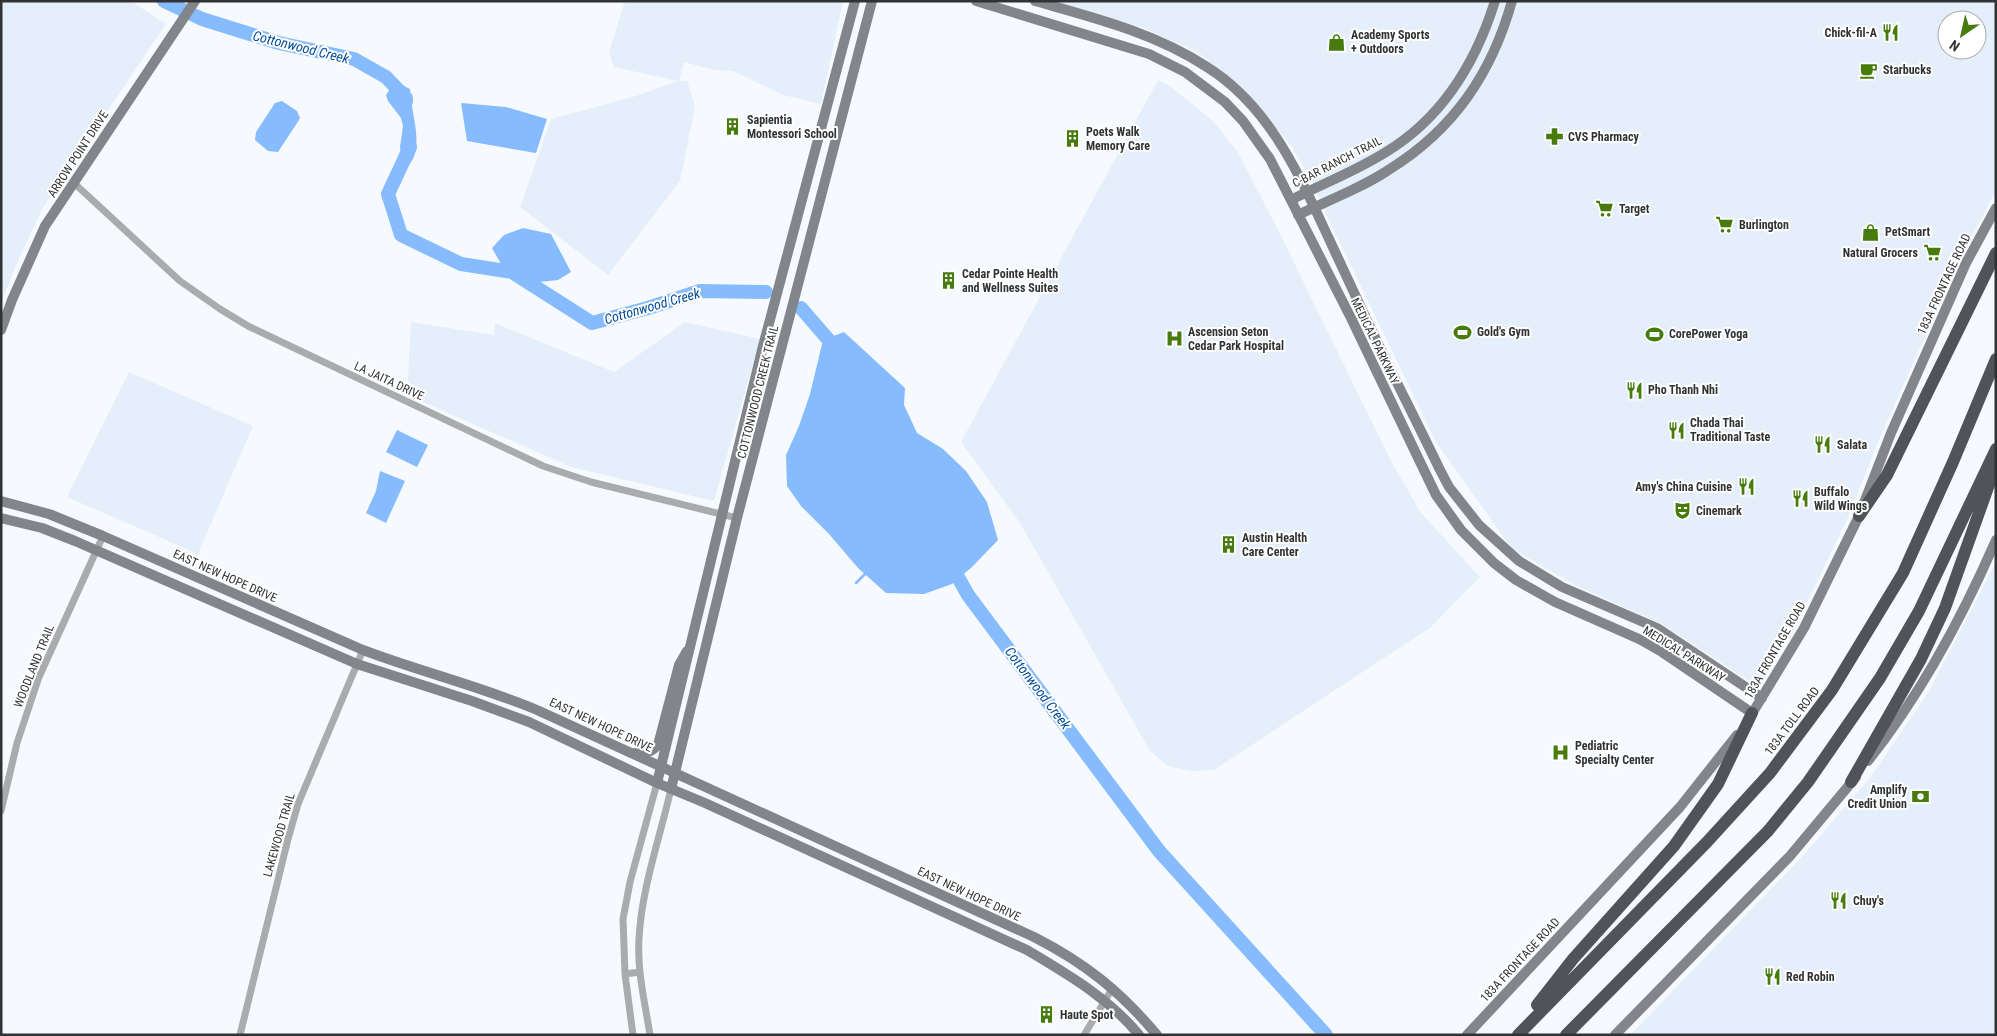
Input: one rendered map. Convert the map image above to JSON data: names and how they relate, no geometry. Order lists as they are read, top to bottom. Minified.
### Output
{"streets":{"highway":["183A TOLL ROAD"],"street":["ARROW POINT DRIVE","C-BAR RANCH TRAIL","183A FRONTAGE ROAD","MEDICAL PARKWAY","LA JAITA DRIVE","COTTONWOOD CREEK TRAIL","EAST NEW HOPE DRIVE","WOODLAND TRAIL","LAKEWOOD TRAIL"]},"crossings":[["ARROW POINT DRIVE","LA JAITA DRIVE"],["C-BAR RANCH TRAIL","MEDICAL PARKWAY"],["183A FRONTAGE ROAD","MEDICAL PARKWAY"],["LA JAITA DRIVE","COTTONWOOD CREEK TRAIL"],["COTTONWOOD CREEK TRAIL","EAST NEW HOPE DRIVE"],["EAST NEW HOPE DRIVE","WOODLAND TRAIL"],["EAST NEW HOPE DRIVE","LAKEWOOD TRAIL"]],"water":["Cottonwood Creek"],"places":{"restaurant":["Chick-fil-A","Pho Thanh Nhi","Chada Thai Traditional Taste","Salata","Amy's China Cuisine","Buffalo Wild Wings","Chuy's","Red Robin"],"shop":["Academy Sports + Outdoors","PetSmart"],"cafe":["Starbucks"],"building":["Sapientia Montessori School","Poets Walk Memory Care","Cedar Pointe Health and Wellness Suites","Austin Health Care Center","Haute Spot"],"pharmacy":["CVS Pharmacy"],"supermarket":["Target","Burlington","Natural Grocers"],"sports":["Gold's Gym","CorePower Yoga"],"hospital":["Ascension Seton Cedar Park Hospital","Pediatric Specialty Center"],"theatre":["Cinemark"],"bank":["Amplify Credit Union"]},"north":"bottom left"}
